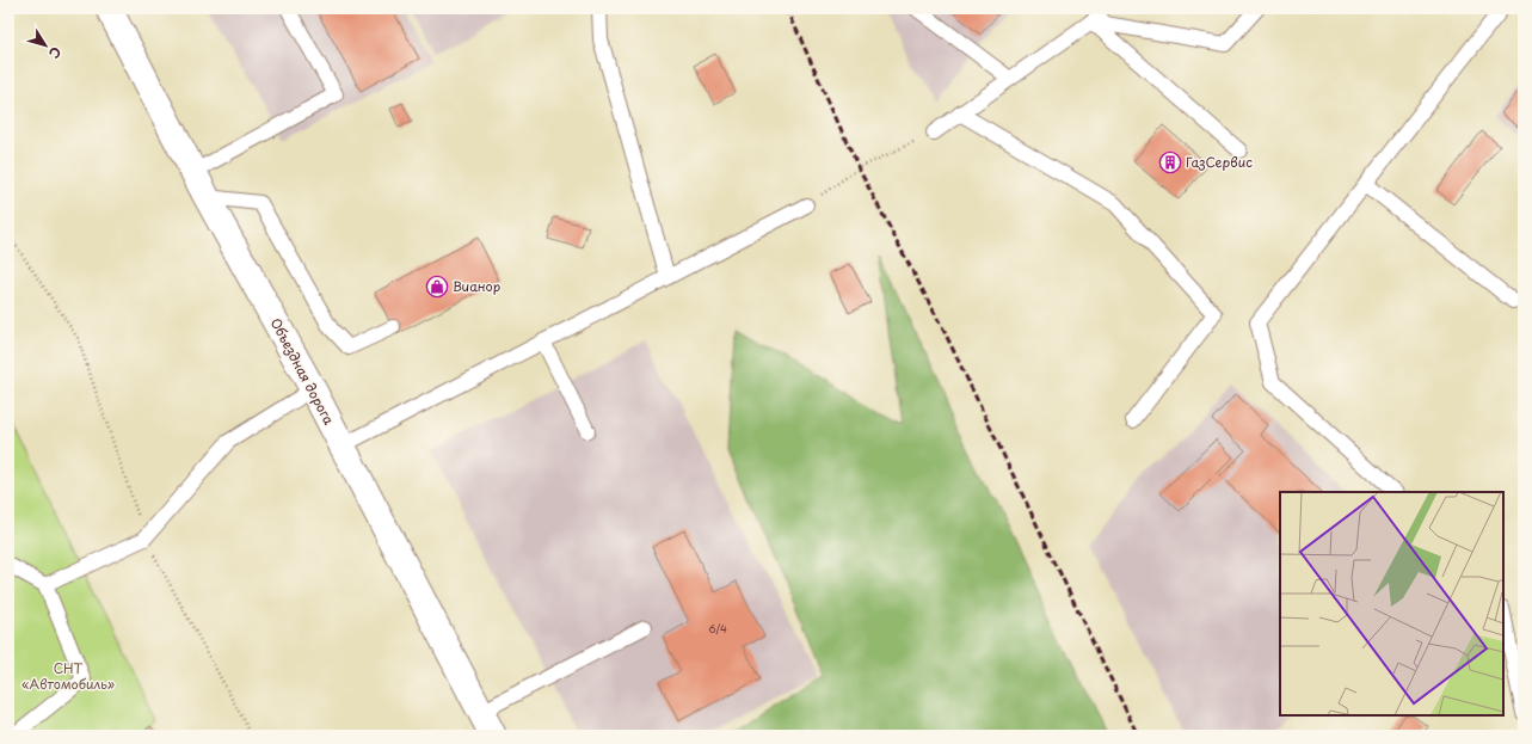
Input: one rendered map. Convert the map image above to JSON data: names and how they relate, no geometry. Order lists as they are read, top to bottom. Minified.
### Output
{"streets":{"main road":["Объездная дорога"]},"parks":["СНТ «Автомобиль»"],"places":{"building":["ГазСервис"],"shop":["Вианор"]},"house_numbers":["6/4"],"north":"bottom right"}
